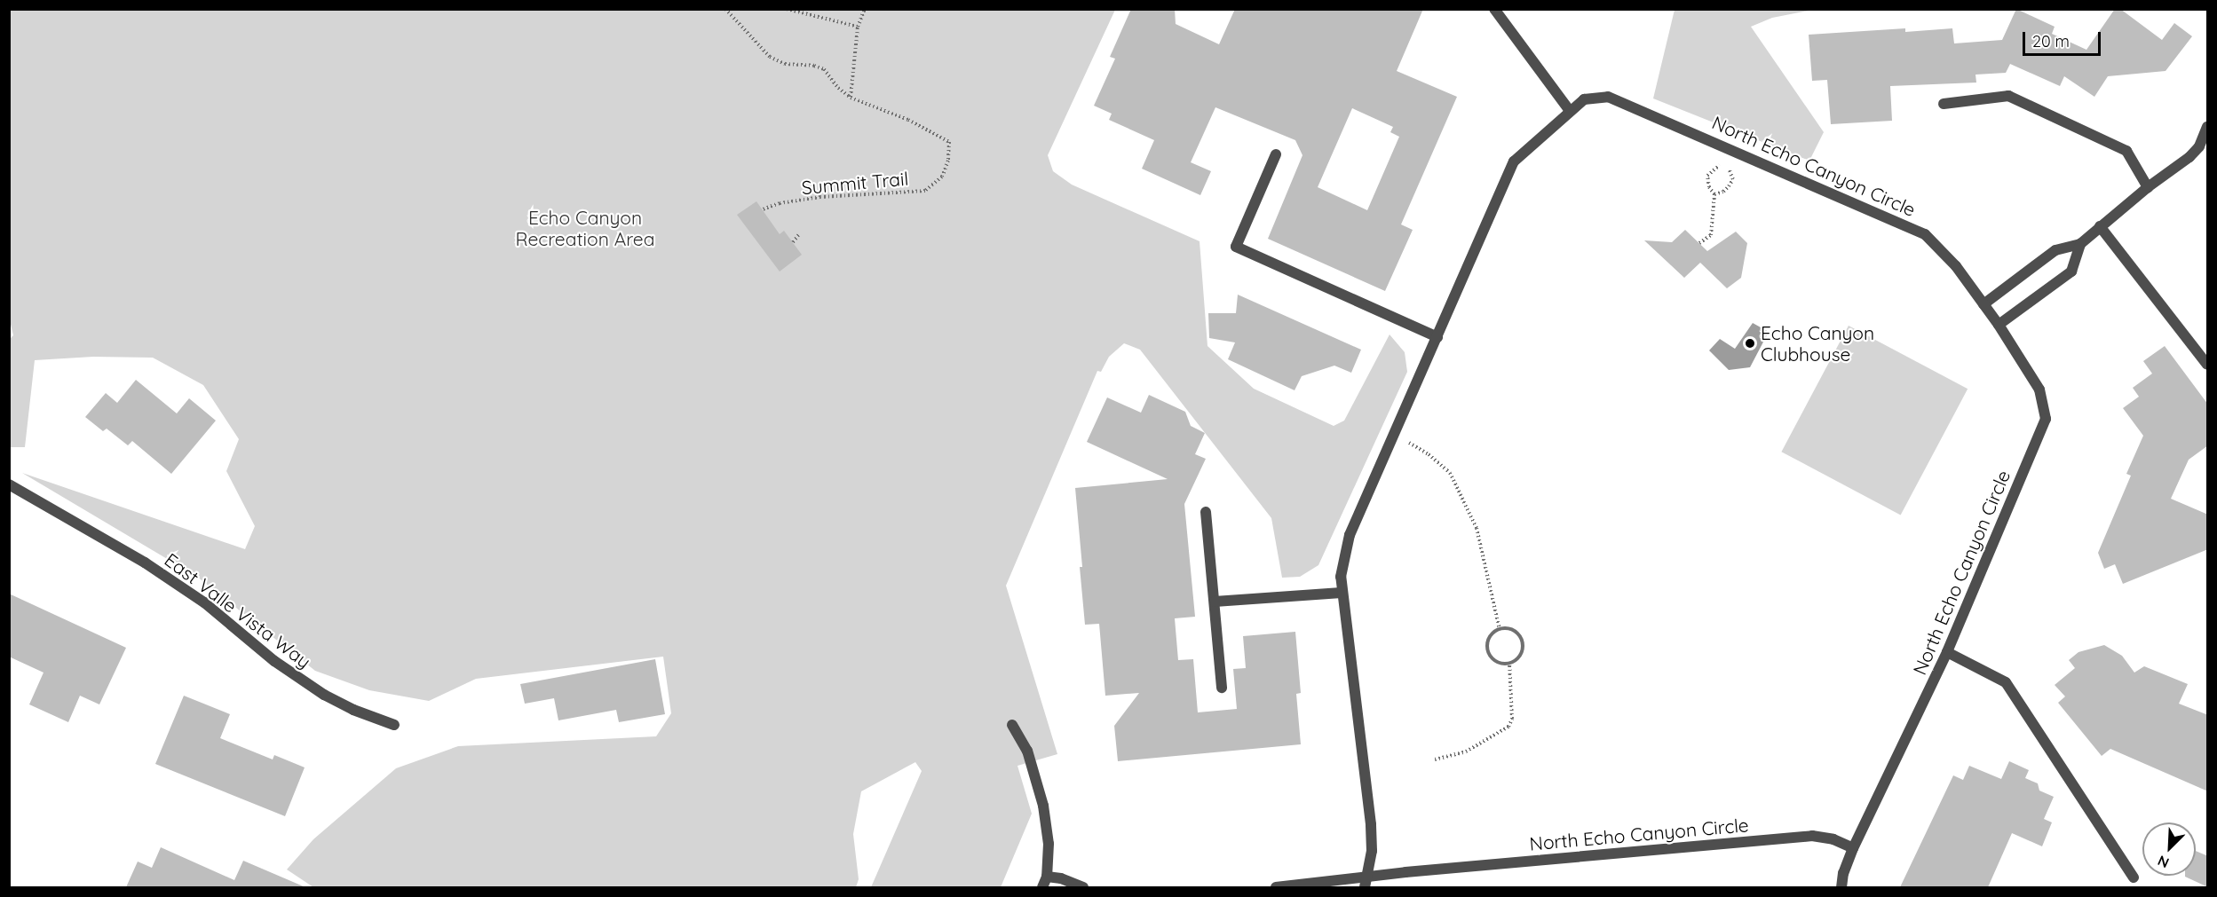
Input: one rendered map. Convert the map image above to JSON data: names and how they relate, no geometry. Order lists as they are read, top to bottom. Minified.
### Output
{"streets":{"street":["North Echo Canyon Circle","East Valle Vista Way"],"path":["Summit Trail"]},"parks":["Echo Canyon Recreation Area"],"places":["Echo Canyon Clubhouse"],"scale_bar":"20 m","north":"bottom left"}
